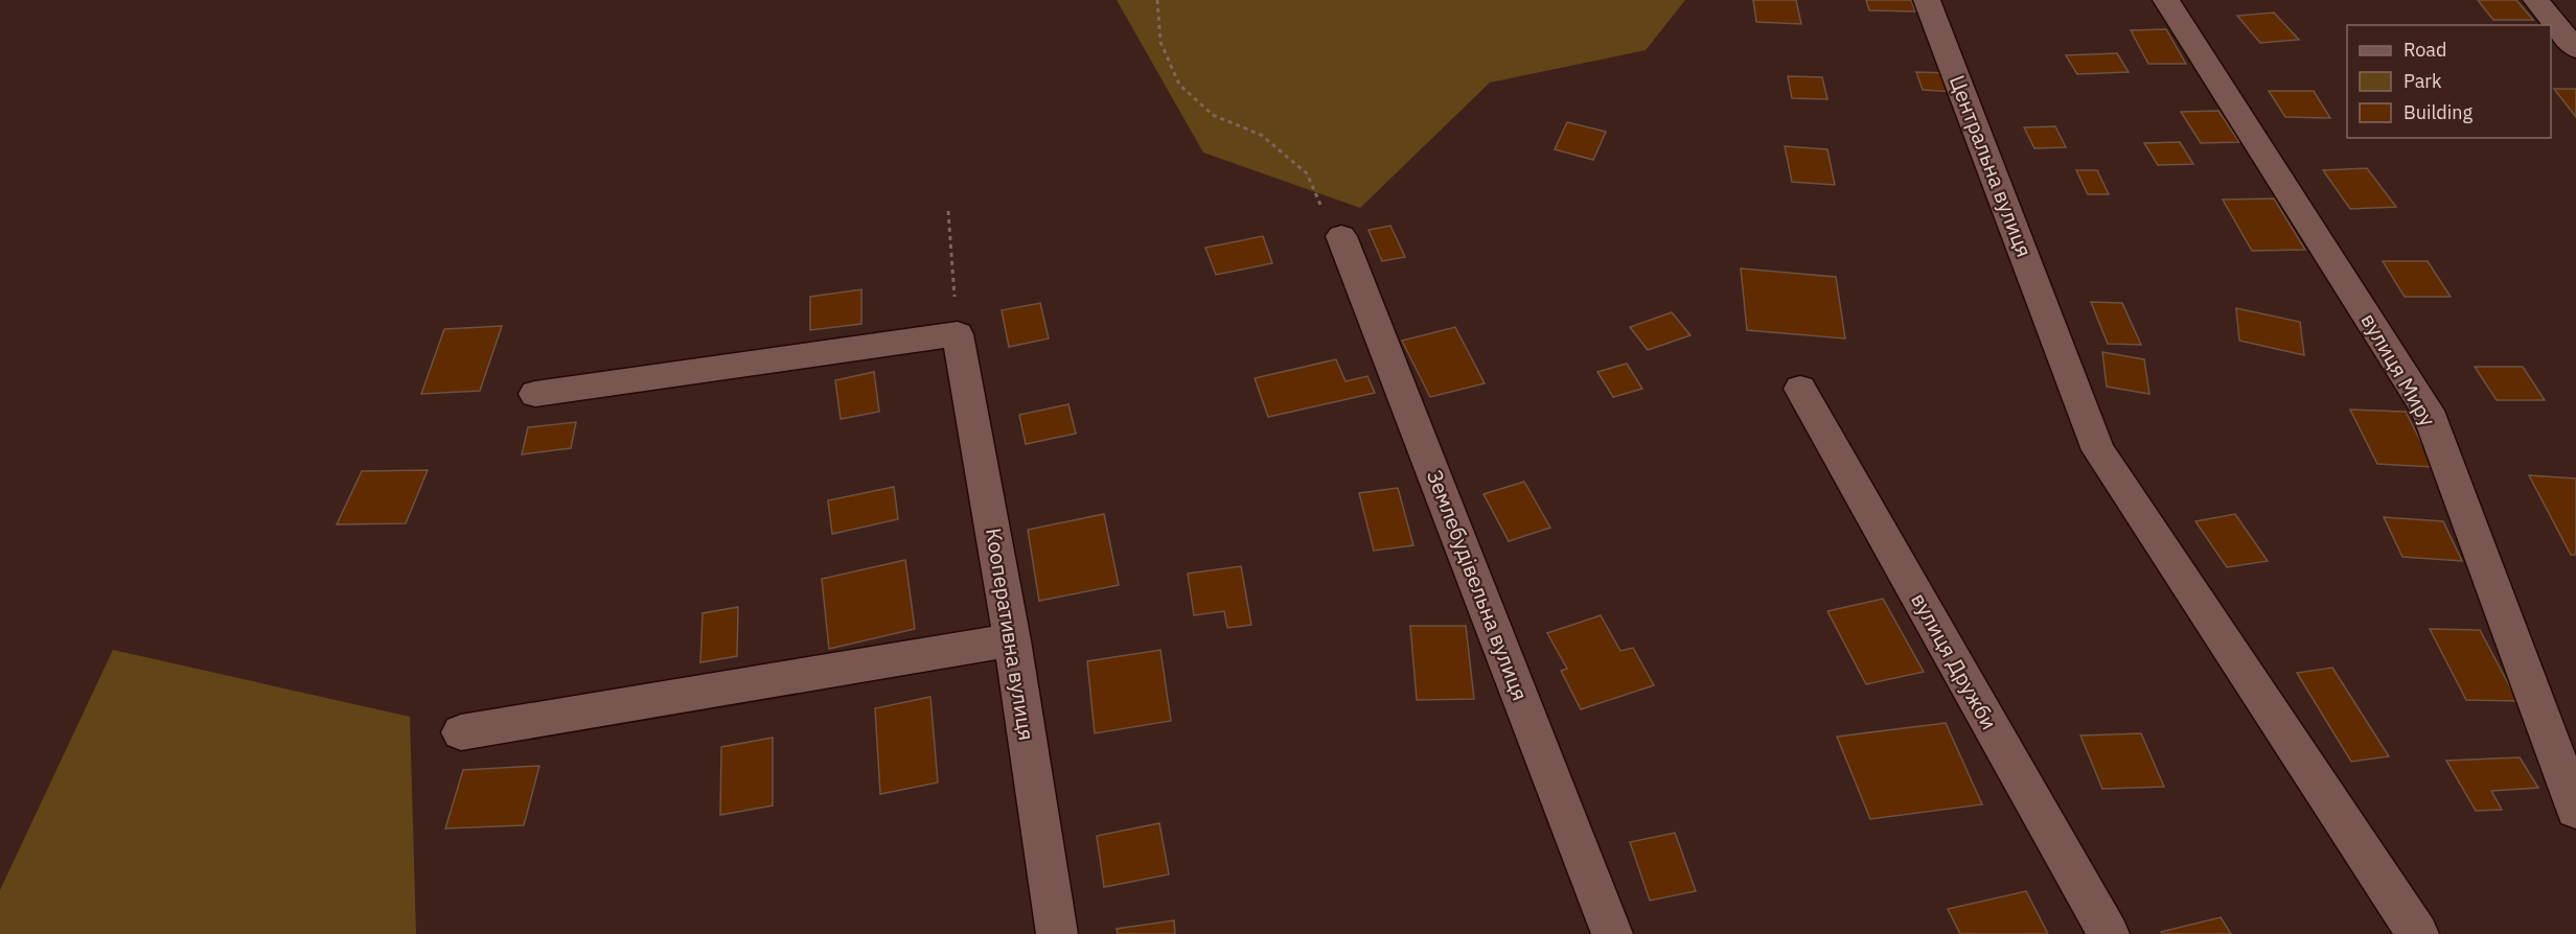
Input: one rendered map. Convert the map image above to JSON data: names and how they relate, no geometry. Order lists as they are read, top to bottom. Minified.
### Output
{"streets":{"street":["Центральна вулиця","вулиця Миру","Землебудівельна вулиця","Кооперативна вулиця","вулиця Дружби"]},"legend":["Road","Park","Building"]}
